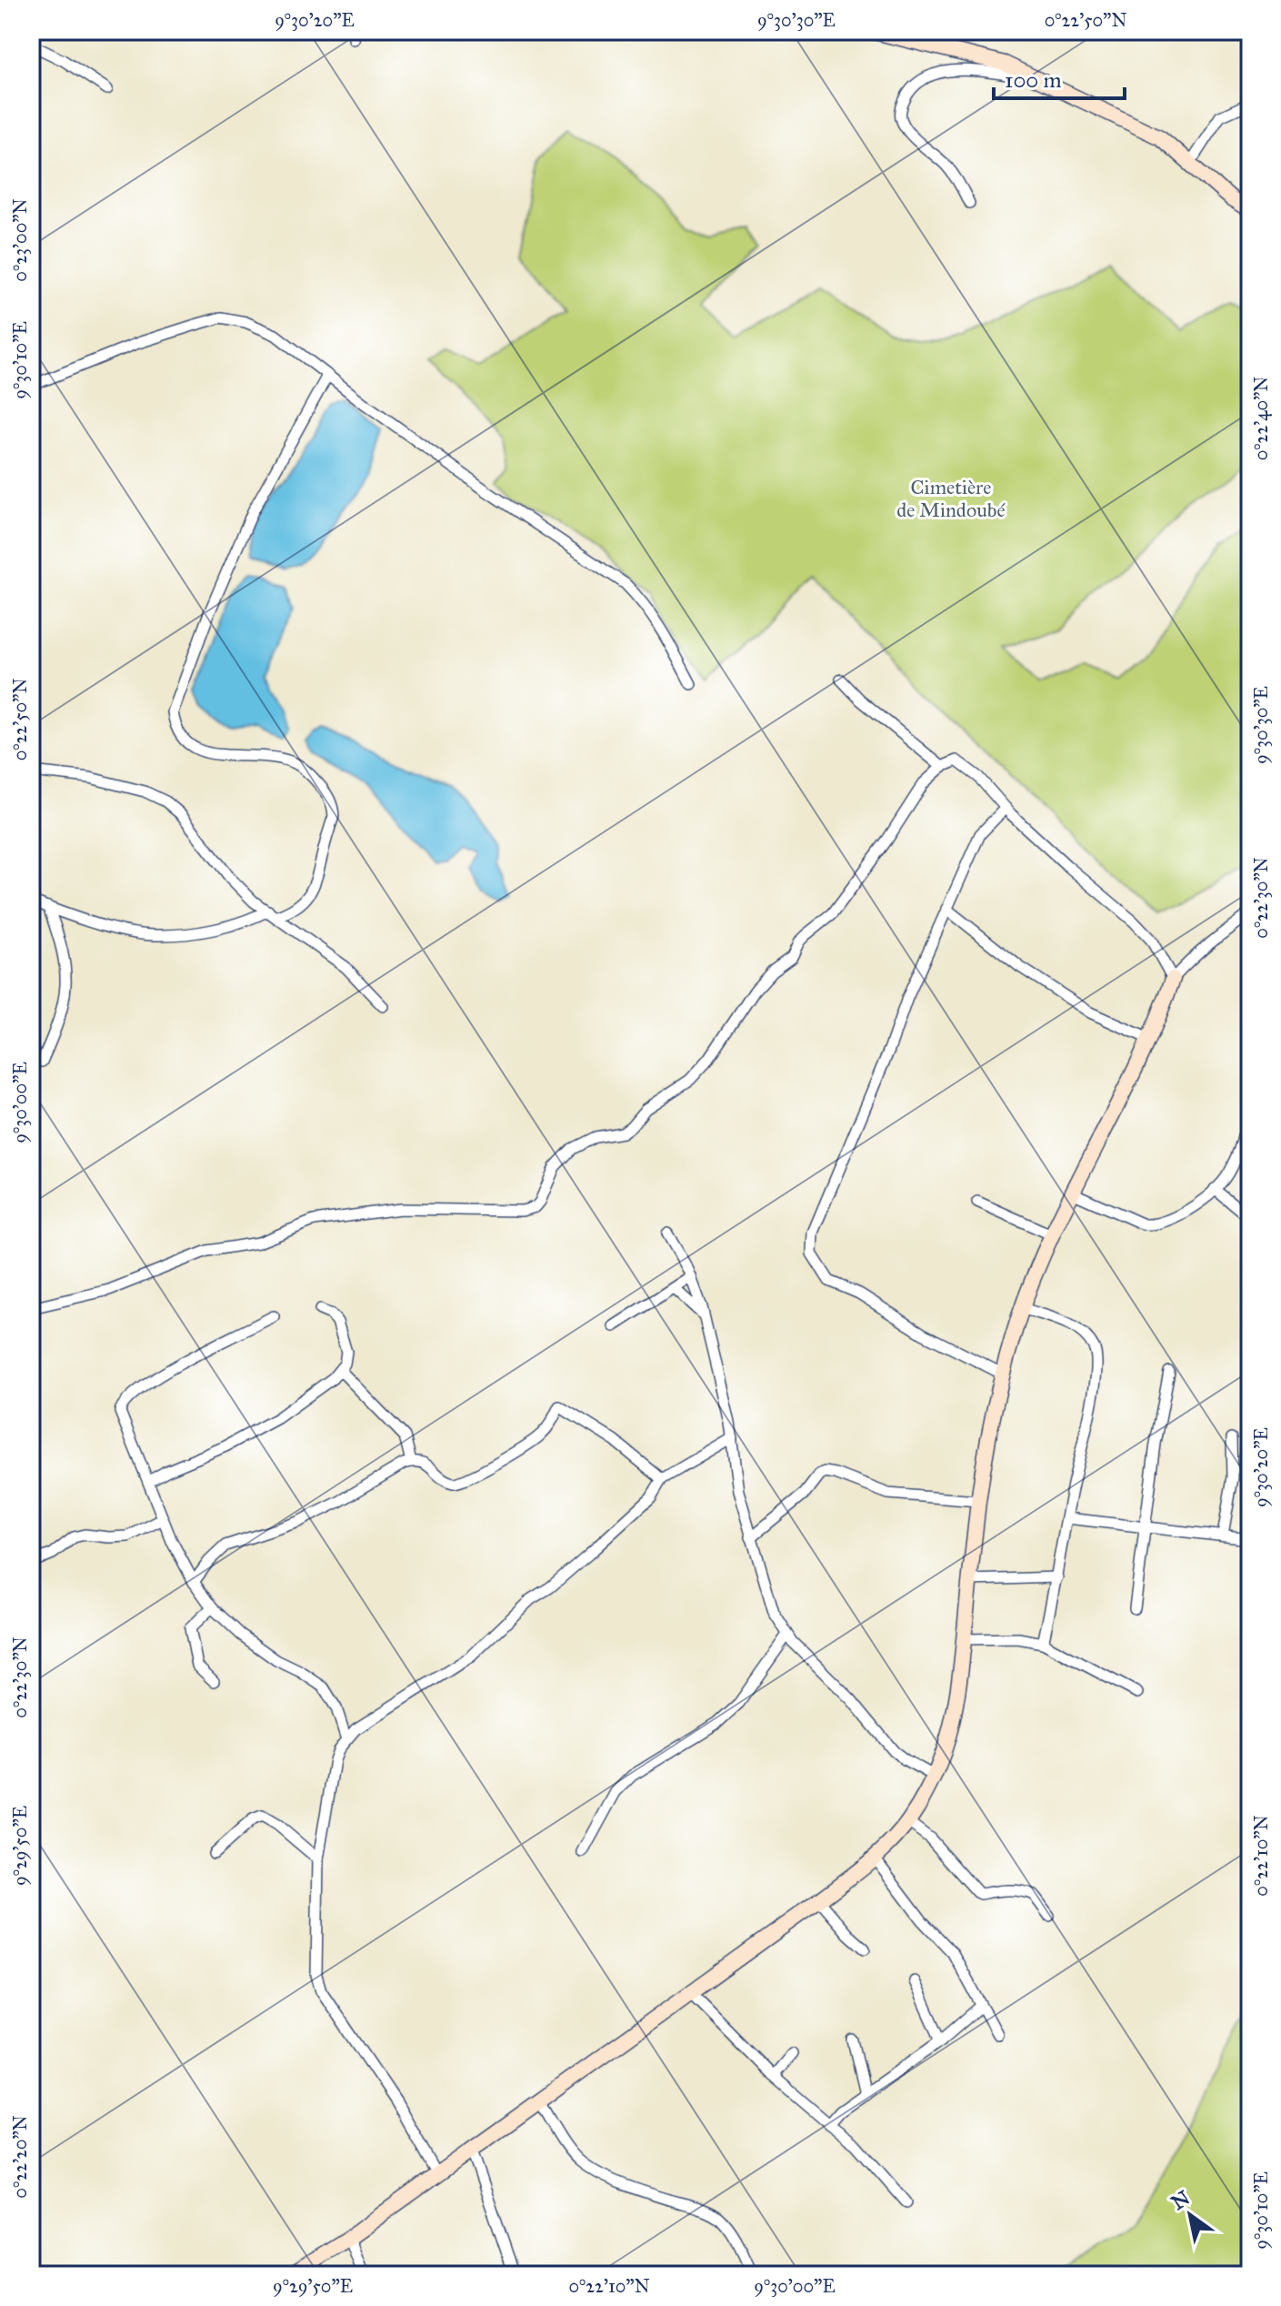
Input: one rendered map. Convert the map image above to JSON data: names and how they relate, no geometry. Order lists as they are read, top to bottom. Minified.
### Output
{"parks":["Cimetière de Mindoubé"],"scale_bar":"100 m","north":"top left","coordinates":["9°30'20\"E","9°30'30\"E","0°22'50\"N","0°23'00\"N","9°30'10\"E","0°22'40\"N","0°22'30\"N","9°30'00\"E","9°29'50\"E","0°22'10\"N","0°22'20\"N"]}
